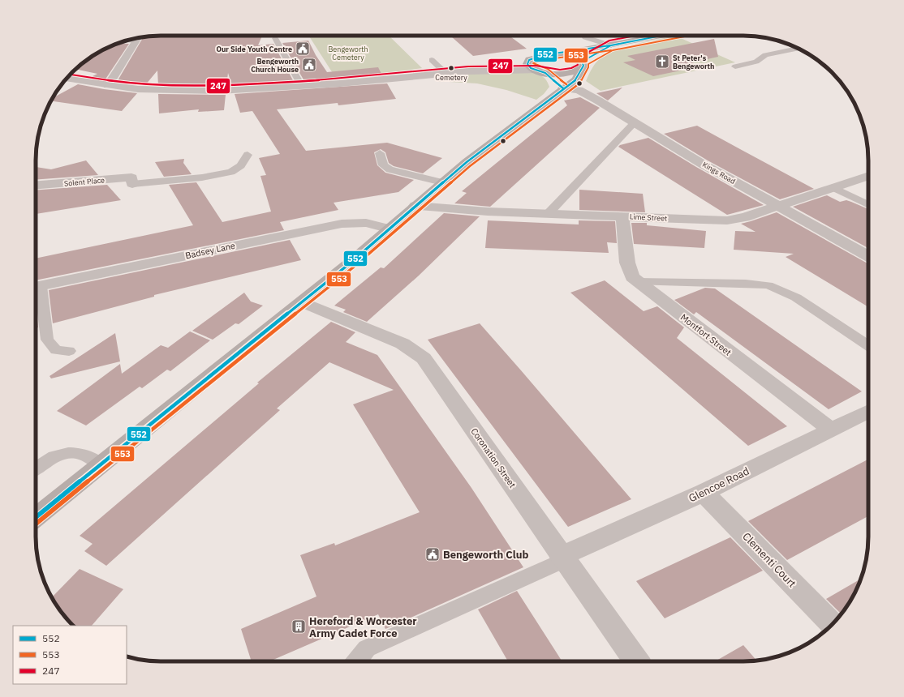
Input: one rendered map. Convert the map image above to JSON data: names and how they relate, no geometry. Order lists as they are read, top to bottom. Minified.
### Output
{"streets":{"street":["Kings Road","Solent Place","Lime Street","Badsey Lane","Montfort Street","Coronation Street","Glencoe Road","Clementi Court"]},"crossings":[["Kings Road","Lime Street"],["Lime Street","Montfort Street"],["Montfort Street","Glencoe Road"],["Coronation Street","Glencoe Road"],["Glencoe Road","Clementi Court"]],"parks":["Bengeworth Cemetery"],"places":{"public building":["Our Side Youth Centre","Bengeworth Church House","Bengeworth Club"],"church":["St Peter's Bengeworth"],"other":["Cemetery"],"building":["Hereford & Worcester Army Cadet Force"]},"lines":["transit line 552","transit line 553","transit line 247"],"legend":["552","553","247"]}
